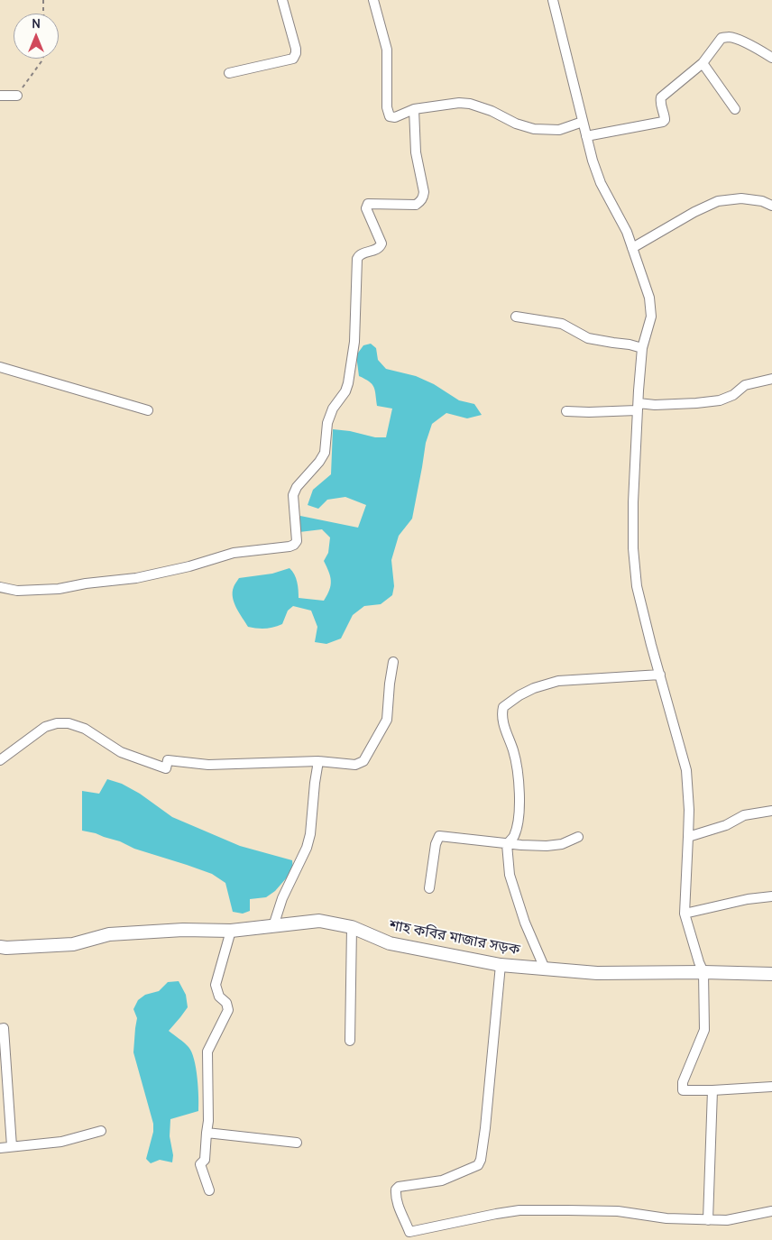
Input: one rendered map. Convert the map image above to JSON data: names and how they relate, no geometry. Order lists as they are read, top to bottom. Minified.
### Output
{"streets":{"street":["শাহ কবির মাজার সড়ক"]},"north":"top"}
